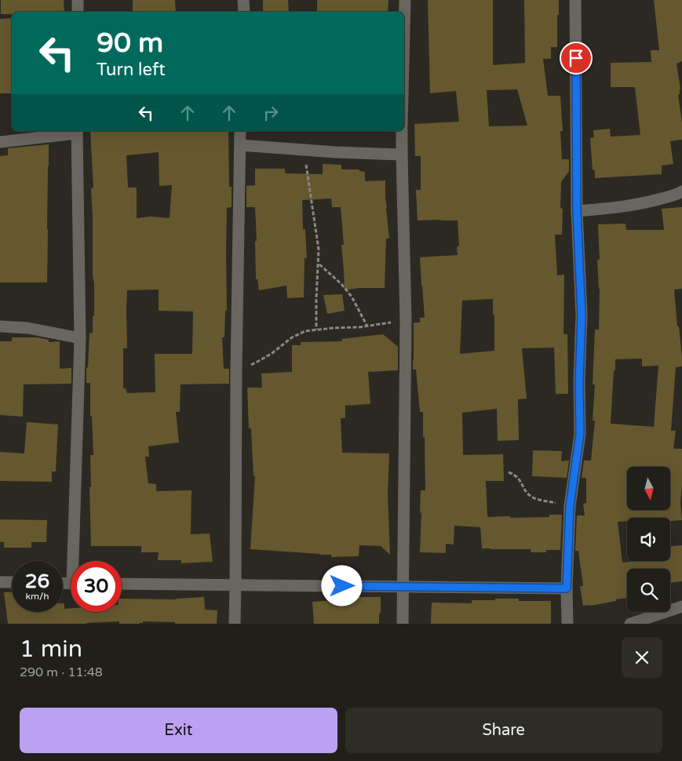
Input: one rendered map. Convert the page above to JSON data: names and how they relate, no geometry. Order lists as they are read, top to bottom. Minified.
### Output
{"north":"bottom","page":{"turn":["90 m","Turn left"],"speed":"26 km/h","limit":"30","heading":["1 min","290 m · 11:48"],"buttons":["Exit","Share"]}}
